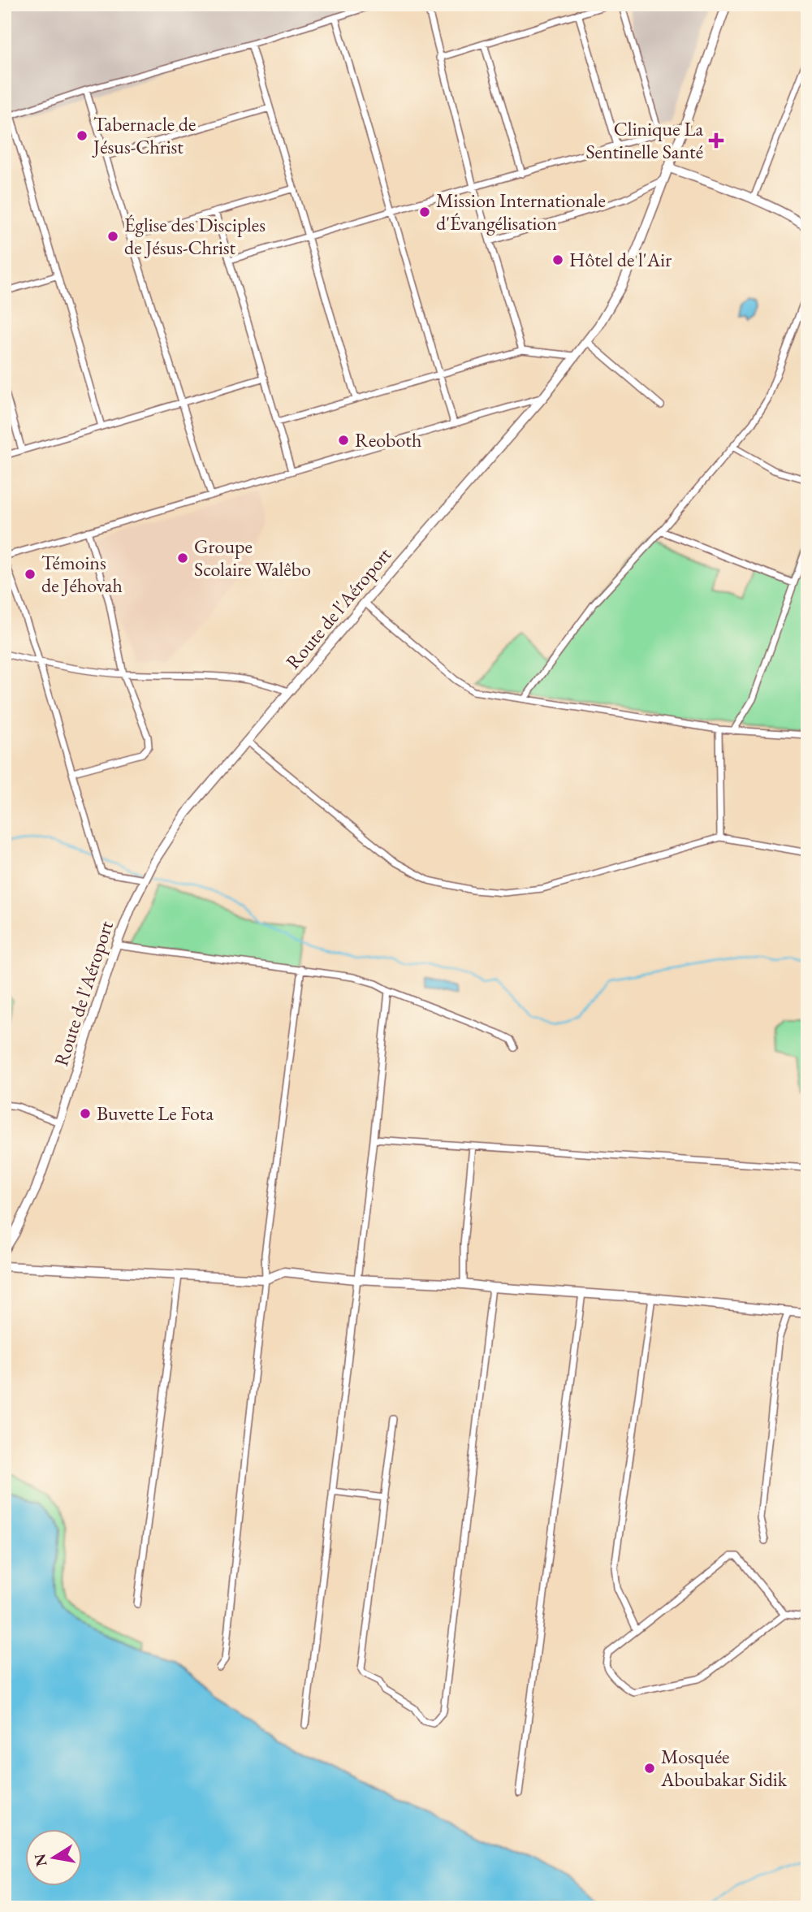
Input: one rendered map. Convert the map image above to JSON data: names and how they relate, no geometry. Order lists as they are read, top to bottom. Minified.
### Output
{"streets":{"main road":["Route de l'Aéroport"]},"places":{"other":["Tabernacle de Jésus-Christ","Mission Internationale d'Évangélisation","Église des Disciples de Jésus-Christ","Hôtel de l'Air","Reoboth","Groupe Scolaire Walêbo","Témoins de Jéhovah","Buvette Le Fota","Mosquée Aboubakar Sidik"],"health":["Clinique La Sentinelle Santé"]},"north":"left"}
